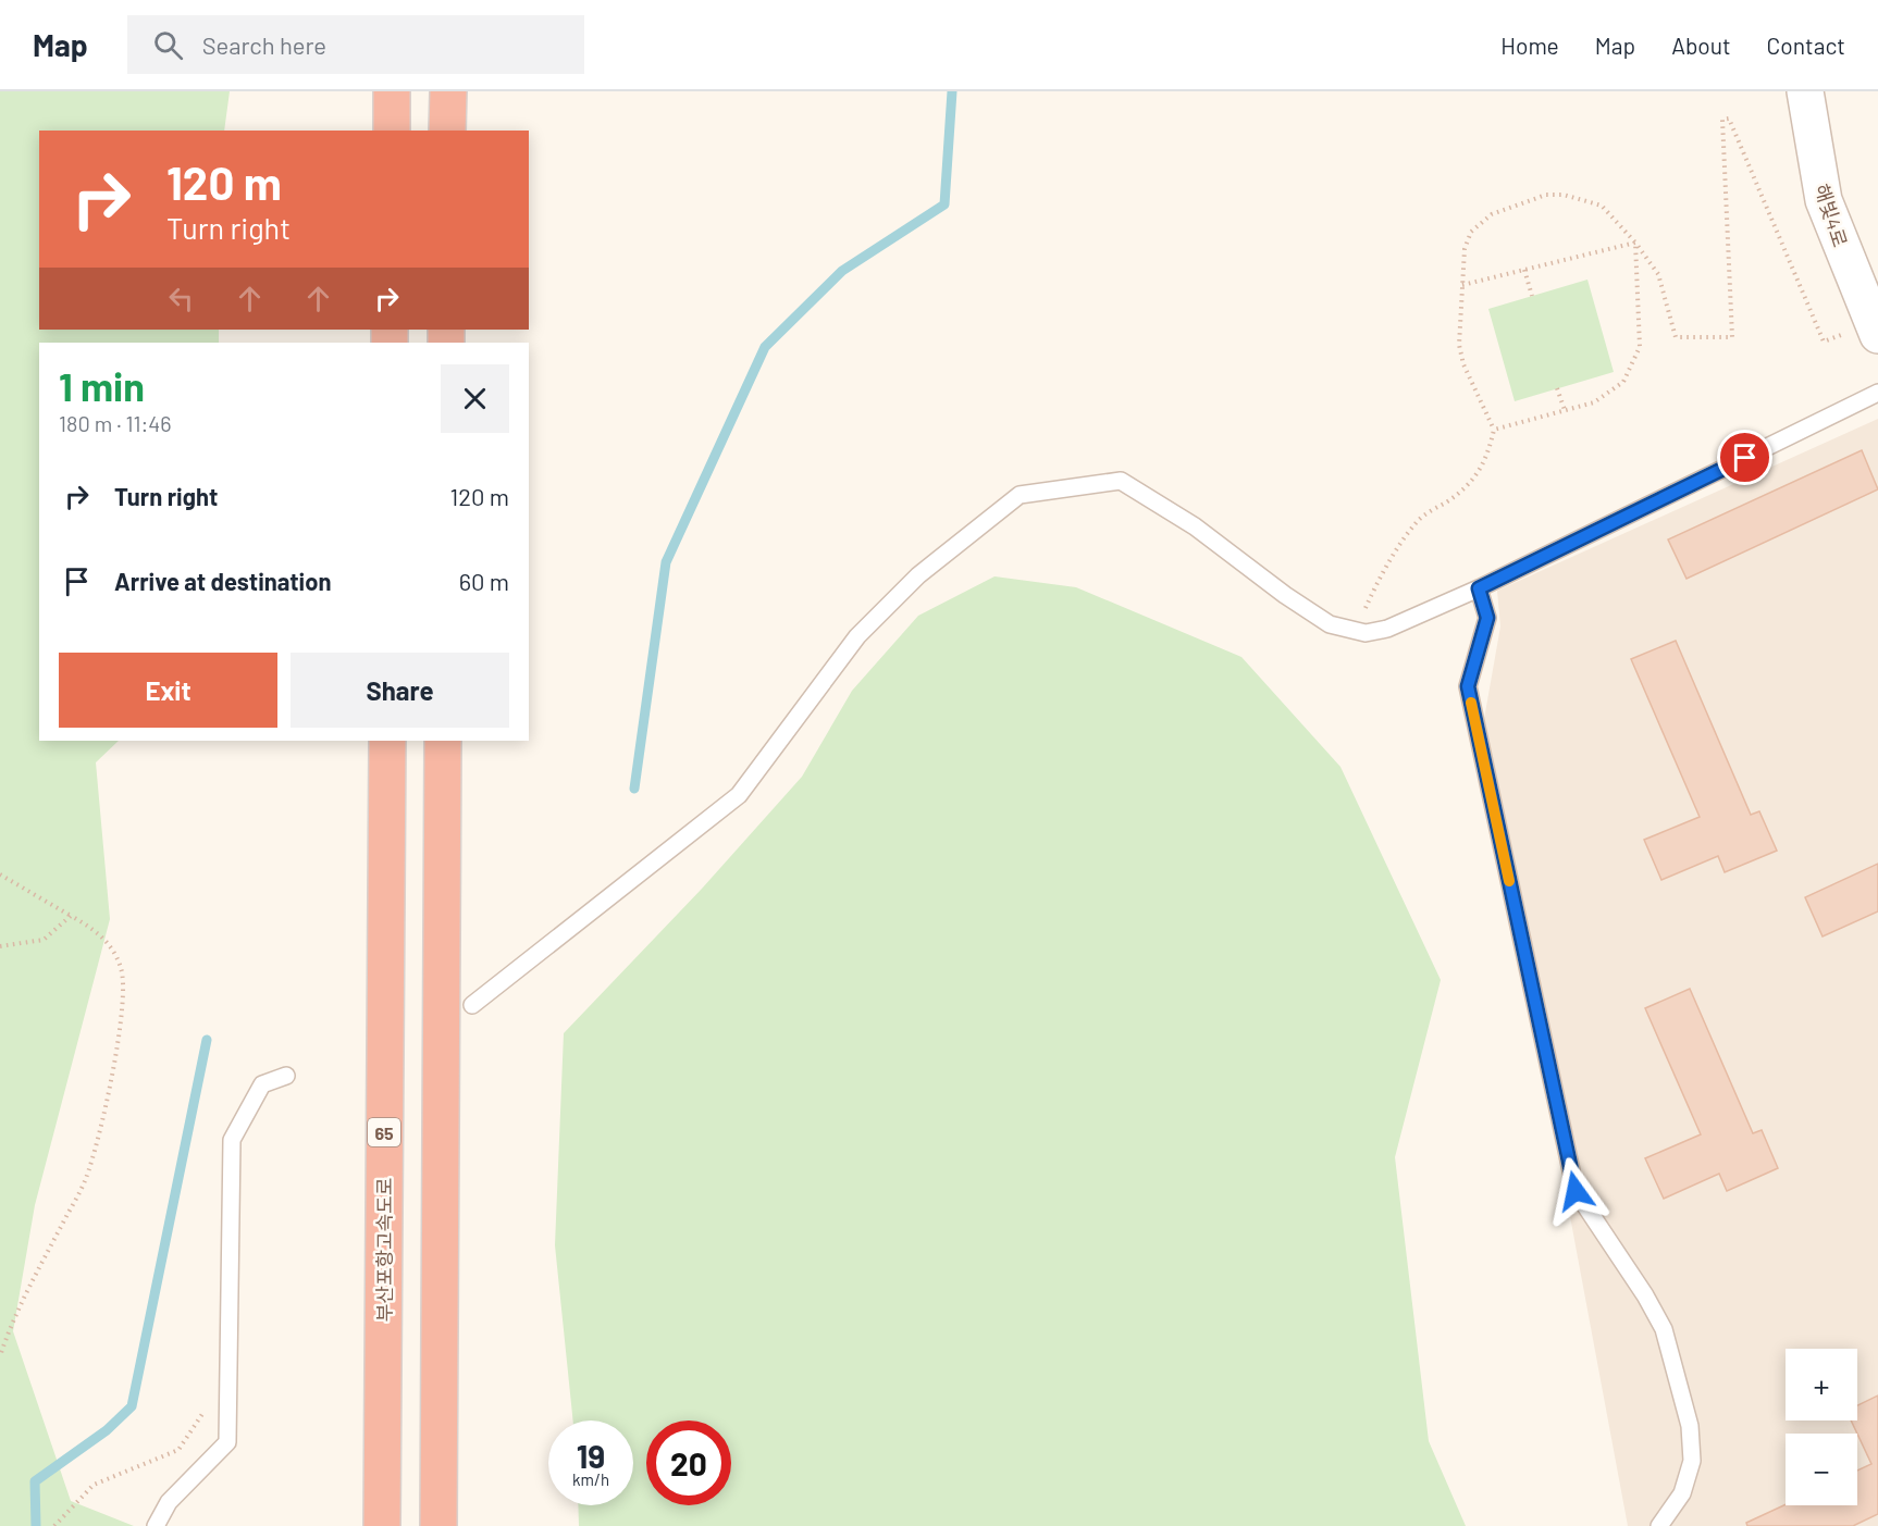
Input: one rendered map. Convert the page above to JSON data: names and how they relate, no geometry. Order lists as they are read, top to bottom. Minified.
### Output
{"streets":{"highway":["65","부산포항고속도로"],"street":["해빛4로"]},"page":{"header":"Map","search":"Search here","nav":["Home","Map","About","Contact"],"turn":["120 m","Turn right"],"heading":["1 min","180 m · 11:46"],"list":[{"name":"Turn right","value":"120 m"},{"name":"Arrive at destination","value":"60 m"}],"buttons":["Exit","Share"],"map_buttons":["+","−"],"speed":"19 km/h","limit":"20"}}
